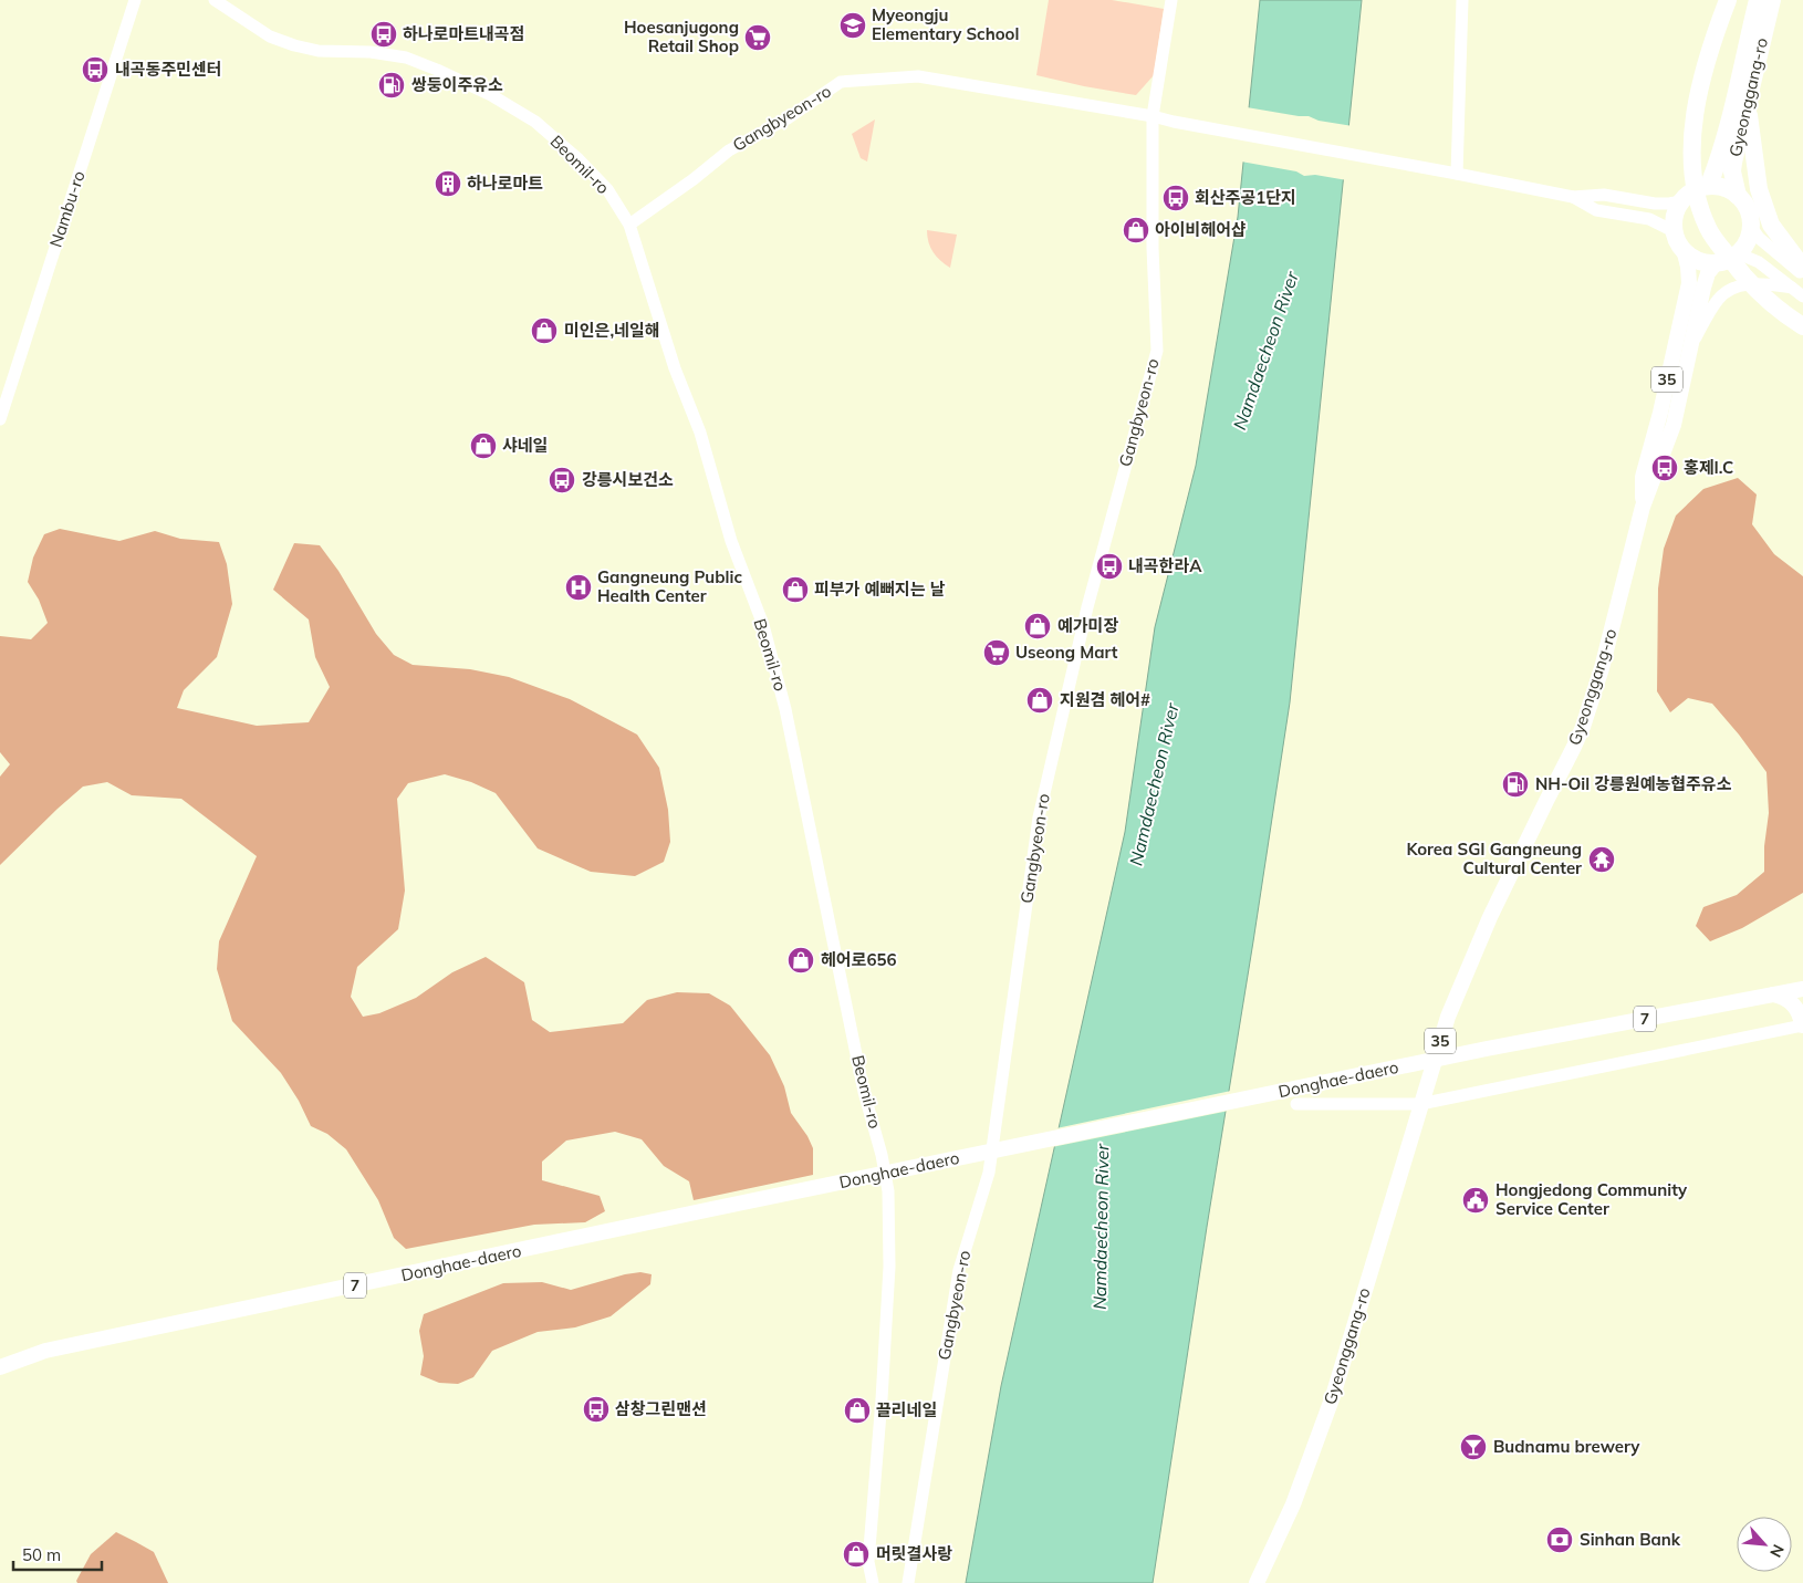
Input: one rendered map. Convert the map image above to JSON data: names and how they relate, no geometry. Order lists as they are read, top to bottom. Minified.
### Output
{"streets":{"highway":["Gyeonggang-ro","35"],"main road":["7","Donghae-daero"],"street":["Gangbyeon-ro","Beomil-ro","Nambu-ro"]},"crossings":[["Gyeonggang-ro","35"],["Gangbyeon-ro","Beomil-ro"]],"water":["Namdaecheon River"],"places":{"school or university":["Myeongju Elementary School"],"bus stop":["하나로마트내곡점","내곡동주민센터","회산주공1단지","홍제I.C","강릉시보건소","내곡한라A","삼창그린맨션"],"supermarket":["Hoesanjugong Retail Shop","Useong Mart"],"fuel station":["쌍둥이주유소","NH-Oil 강릉원예농협주유소"],"building":["하나로마트"],"shop":["아이비헤어샵","미인은,네일해","샤네일","피부가 예뻐지는 날","예가미장","지원겸 헤어#","헤어로656","끌리네일","머릿결사랑"],"hospital":["Gangneung Public Health Center"],"temple":["Korea SGI Gangneung Cultural Center"],"public building":["Hongjedong Community Service Center"],"bar":["Budnamu brewery"],"bank":["Sinhan Bank"]},"scale_bar":"50 m","north":"bottom right"}
